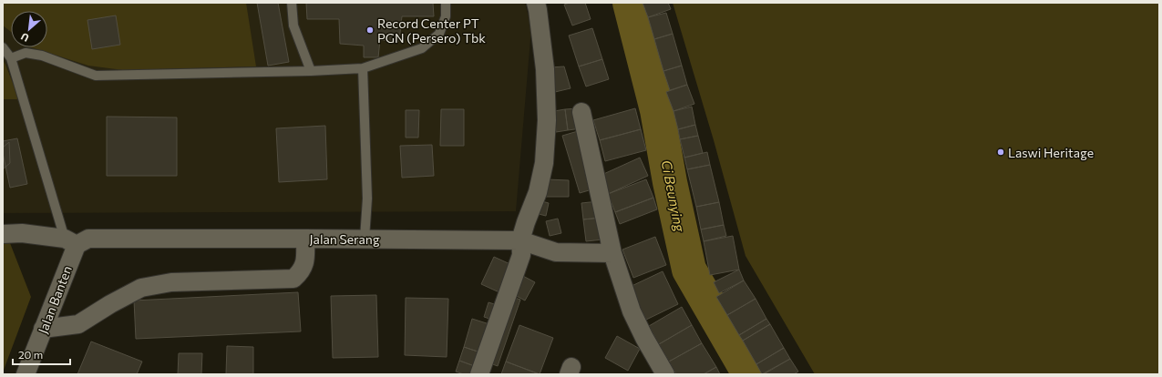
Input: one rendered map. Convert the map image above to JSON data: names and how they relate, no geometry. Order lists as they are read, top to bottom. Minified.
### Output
{"streets":{"street":["Jalan Serang","Jalan Banten"]},"crossings":[["Jalan Serang","Jalan Banten"]],"water":["Ci Beunying"],"places":["Record Center PT PGN (Persero) Tbk","Laswi Heritage"],"scale_bar":"20 m","north":"bottom left"}
